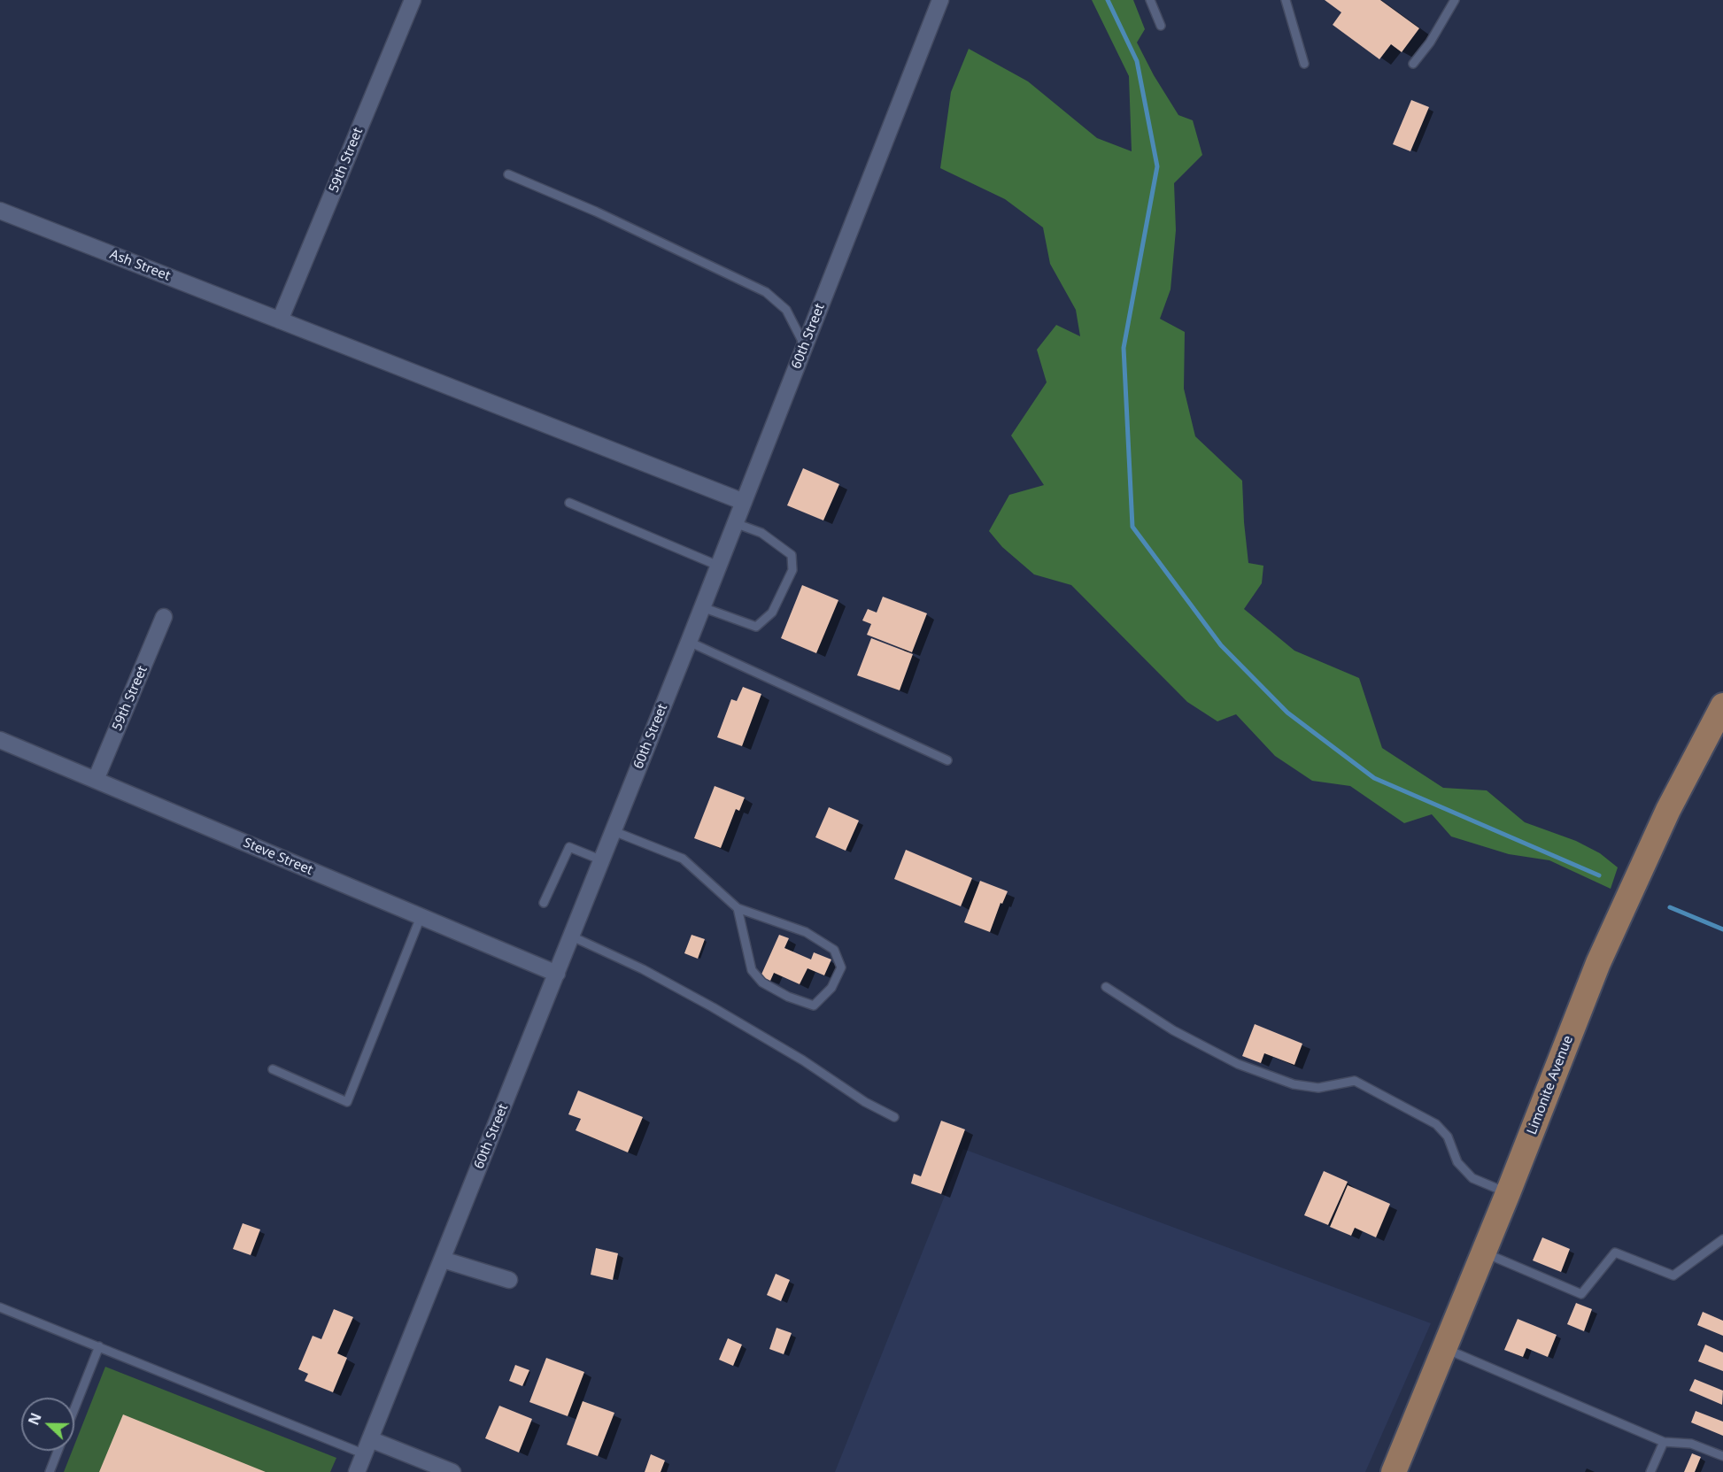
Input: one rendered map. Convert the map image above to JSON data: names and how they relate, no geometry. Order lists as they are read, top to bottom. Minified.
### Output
{"streets":{"main road":["Limonite Avenue"],"street":["59th Street","Ash Street","60th Street","Steve Street"]},"crossings":[["59th Street","Ash Street"],["59th Street","Steve Street"],["Ash Street","60th Street"],["60th Street","Steve Street"]],"north":"left"}
